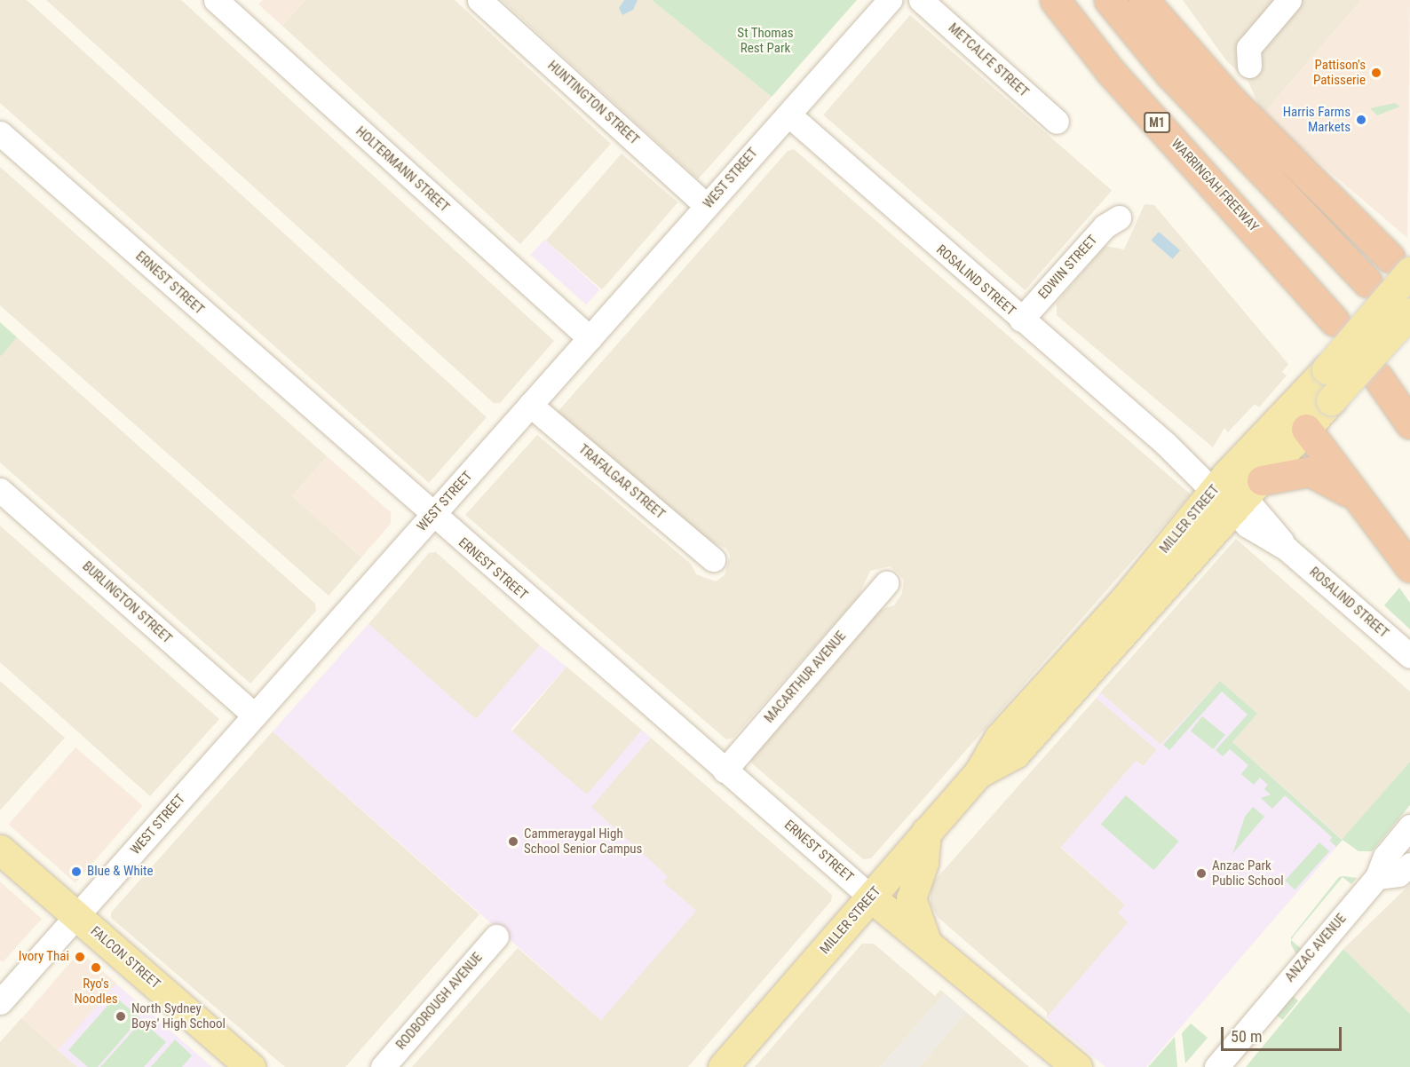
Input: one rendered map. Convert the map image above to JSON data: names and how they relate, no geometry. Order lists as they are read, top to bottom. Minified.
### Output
{"streets":{"highway":["M1","WARRINGAH FREEWAY"],"main road":["ERNEST STREET","MILLER STREET","FALCON STREET"],"street":["METCALFE STREET","HUNTINGTON STREET","HOLTERMANN STREET","WEST STREET","EDWIN STREET","ROSALIND STREET","TRAFALGAR STREET","BURLINGTON STREET","MACARTHUR AVENUE","ANZAC AVENUE","RODBOROUGH AVENUE"]},"crossings":[["HUNTINGTON STREET","WEST STREET"],["HOLTERMANN STREET","WEST STREET"],["WEST STREET","ROSALIND STREET"],["WEST STREET","ERNEST STREET"],["WEST STREET","TRAFALGAR STREET"],["WEST STREET","BURLINGTON STREET"],["WEST STREET","FALCON STREET"],["EDWIN STREET","ROSALIND STREET"],["ROSALIND STREET","MILLER STREET"],["ERNEST STREET","MILLER STREET"],["ERNEST STREET","MACARTHUR AVENUE"]],"parks":["St Thomas Rest Park"],"places":["Pattison's Patisserie","Harris Farms Markets","Cammeraygal High School Senior Campus","Blue & White","Anzac Park Public School","Ivory Thai","Ryo's Noodles","North Sydney Boys' High School"],"scale_bar":"50 m"}
